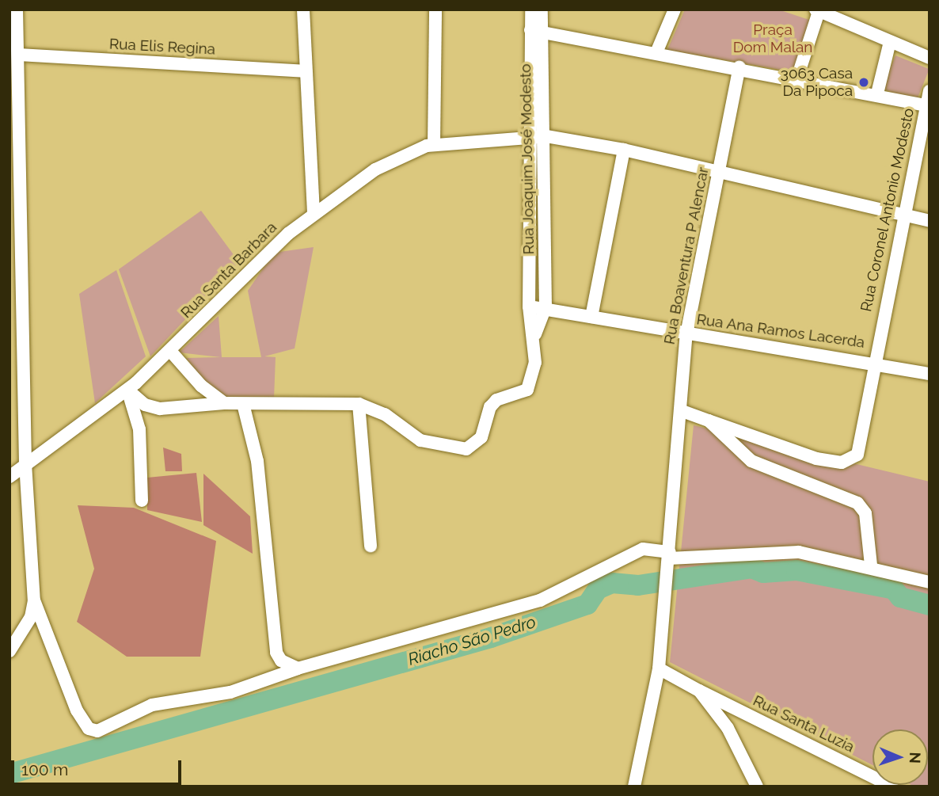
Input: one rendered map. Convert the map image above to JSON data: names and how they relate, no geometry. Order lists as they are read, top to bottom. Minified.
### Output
{"streets":{"street":["Rua Elis Regina","Rua Joaquim José Modesto","Rua Coronel Antonio Modesto","Rua Boaventura P Alencar","Rua Santa Barbara","Rua Ana Ramos Lacerda","Rua Santa Luzia"]},"crossings":[["Rua Joaquim José Modesto","Rua Santa Barbara"],["Rua Joaquim José Modesto","Rua Ana Ramos Lacerda"],["Rua Coronel Antonio Modesto","Rua Santa Barbara"],["Rua Coronel Antonio Modesto","Rua Ana Ramos Lacerda"],["Rua Boaventura P Alencar","Rua Santa Barbara"],["Rua Boaventura P Alencar","Rua Ana Ramos Lacerda"],["Rua Boaventura P Alencar","Rua Santa Luzia"]],"water":["Riacho São Pedro"],"parks":["Praça Dom Malan"],"places":["3063 Casa Da Pipoca"],"scale_bar":"100 m","north":"right"}
